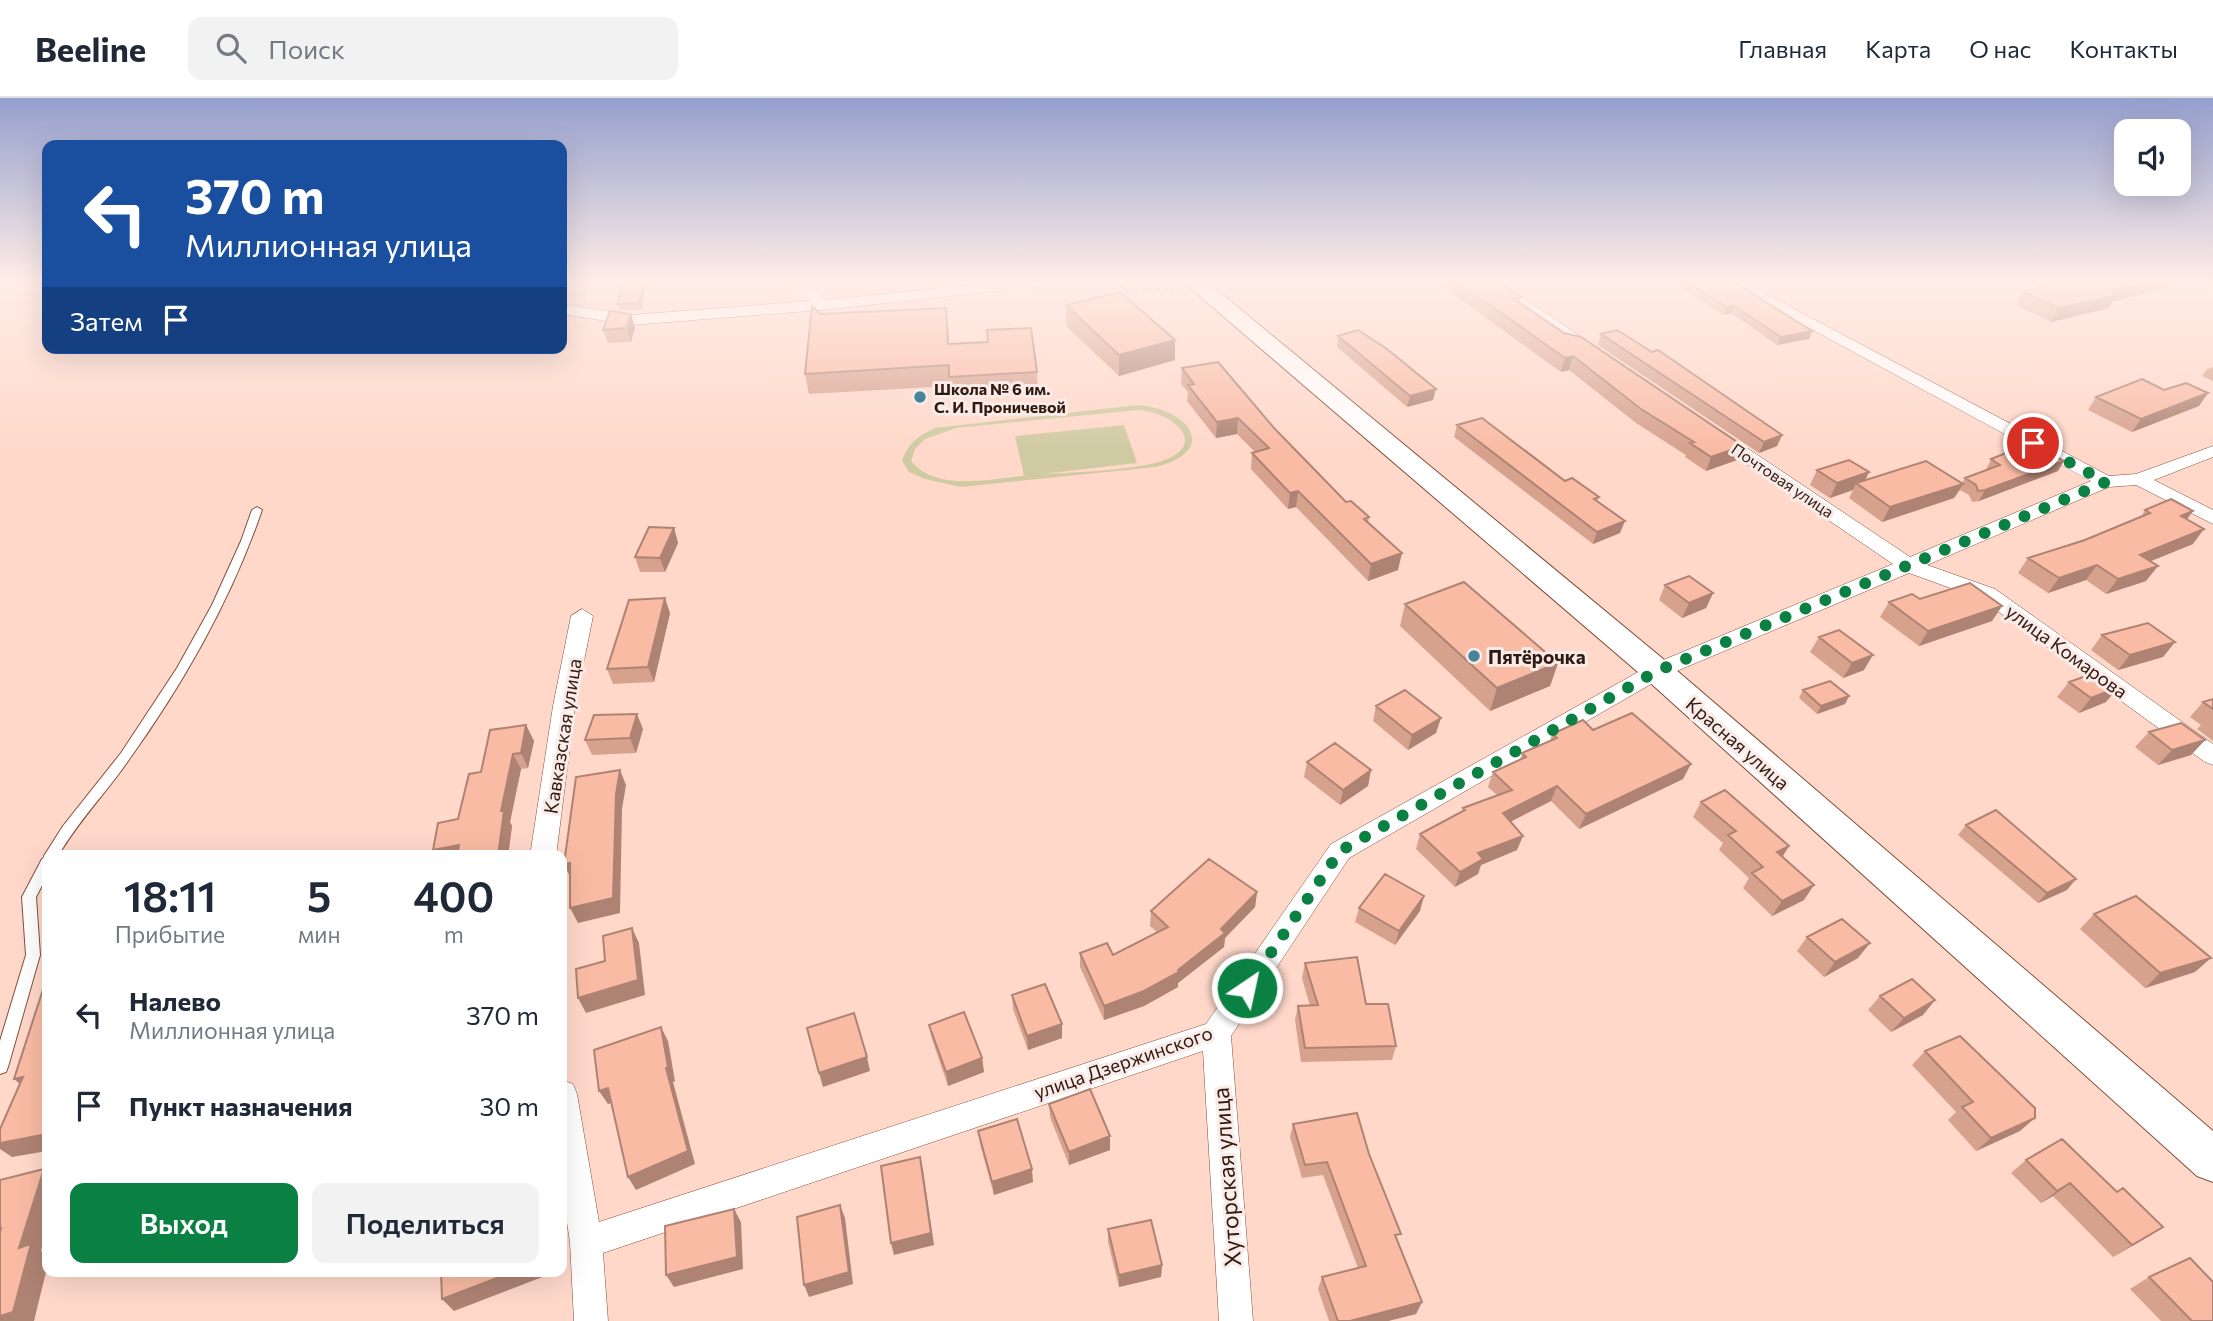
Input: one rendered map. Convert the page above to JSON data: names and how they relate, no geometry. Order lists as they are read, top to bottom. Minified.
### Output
{"streets":{"main road":["Красная улица"],"street":["Почтовая улица","улица Комарова","Кавказская улица","улица Дзержинского","Хуторская улица"]},"crossings":[["Почтовая улица","улица Комарова"],["Почтовая улица","улица Дзержинского"],["улица Комарова","улица Дзержинского"],["Красная улица","улица Дзержинского"],["улица Дзержинского","Хуторская улица"]],"places":["Школа № 6 им. С. И. Проничевой","Пятёрочка"],"page":{"header":"Beeline","search":"Поиск","nav":["Главная","Карта","О нас","Контакты"],"turn":["370 m","Миллионная улица"],"then":"Затем","eta":["18:11","Прибытие","5","мин","400","m"],"list":[{"name":"Налево","note":"Миллионная улица","value":"370 m"},{"name":"Пункт назначения","value":"30 m"}],"buttons":["Выход","Поделиться"]}}
